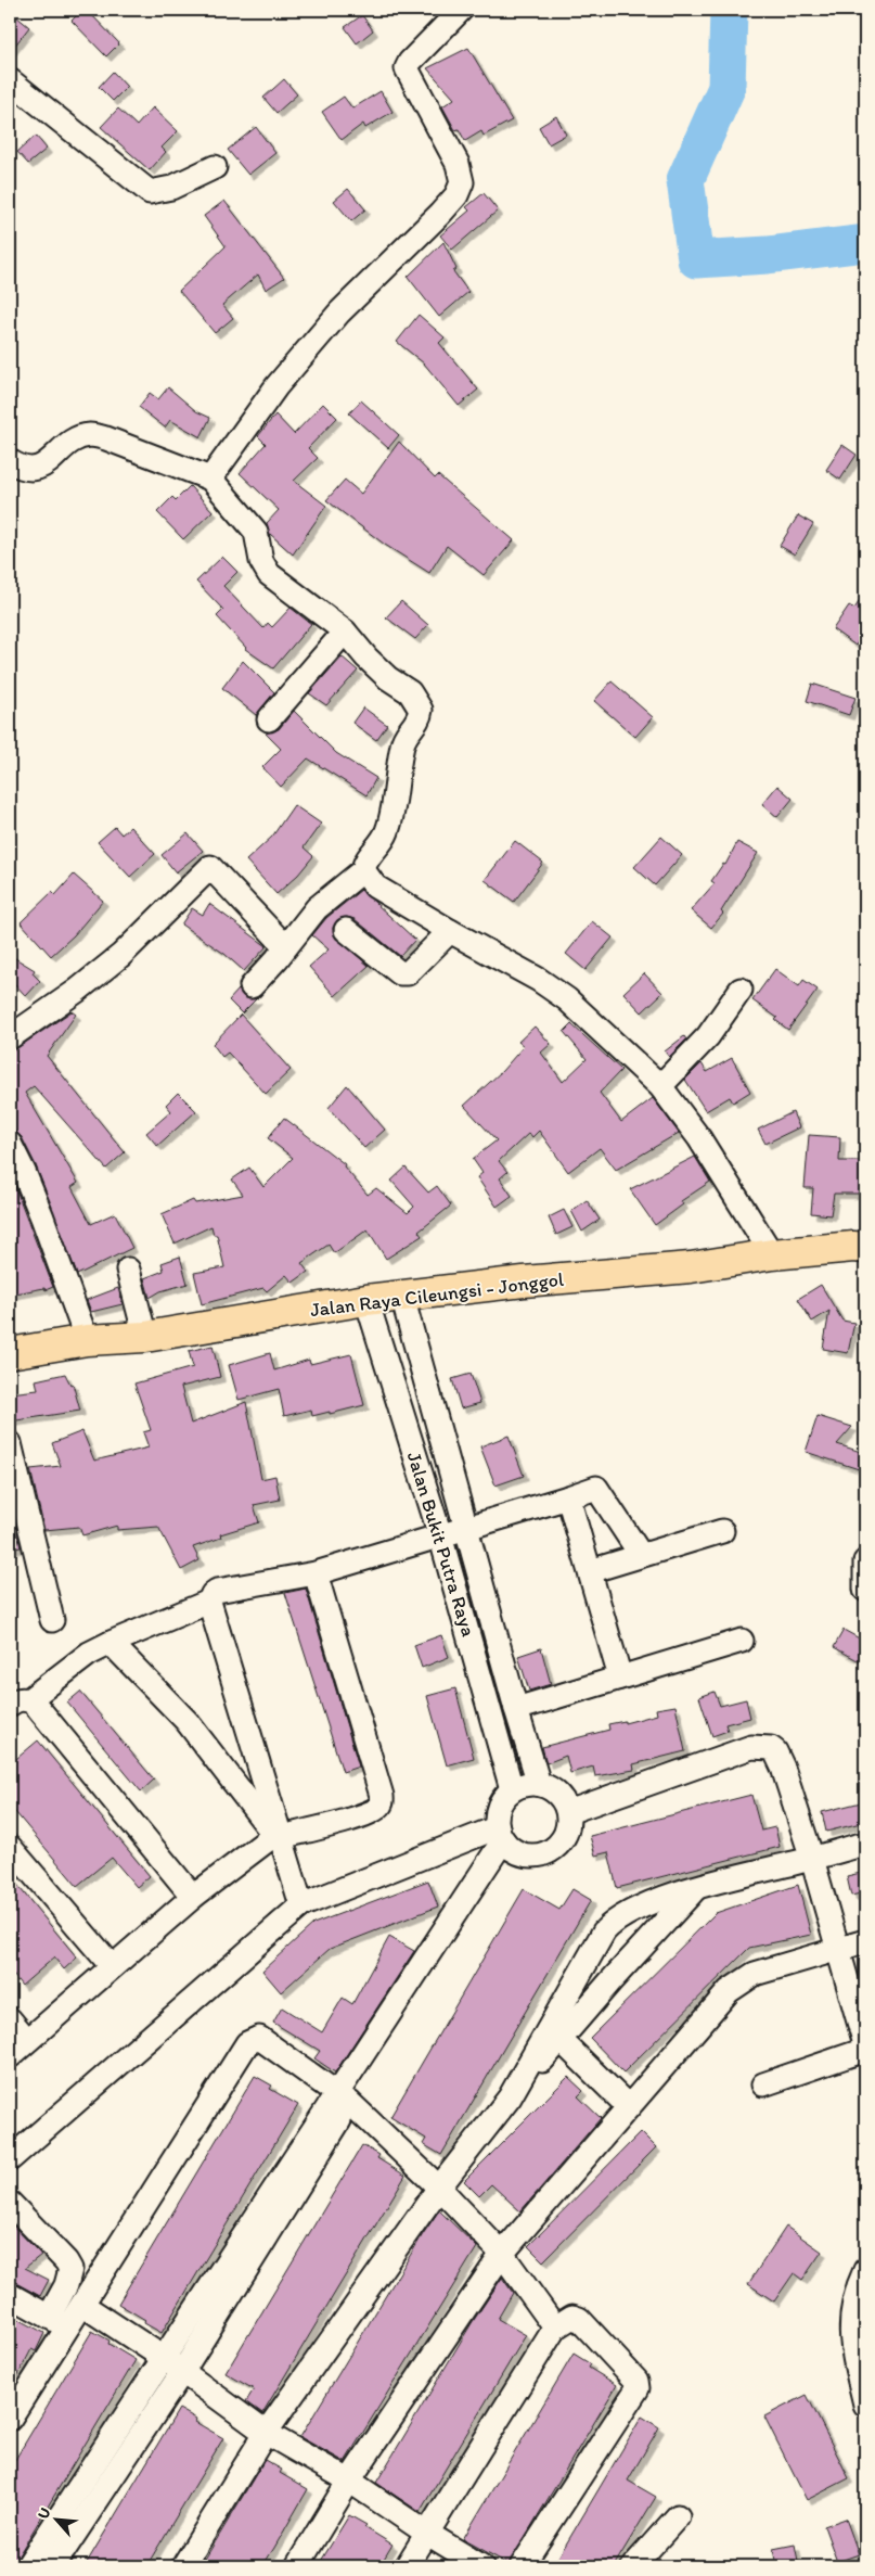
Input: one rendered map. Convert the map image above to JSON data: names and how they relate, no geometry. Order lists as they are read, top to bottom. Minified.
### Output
{"streets":{"main road":["Jalan Raya Cileungsi - Jonggol"],"street":["Jalan Bukit Putra Raya"]},"crossings":[["Jalan Raya Cileungsi - Jonggol","Jalan Bukit Putra Raya"]],"north":"top left"}
